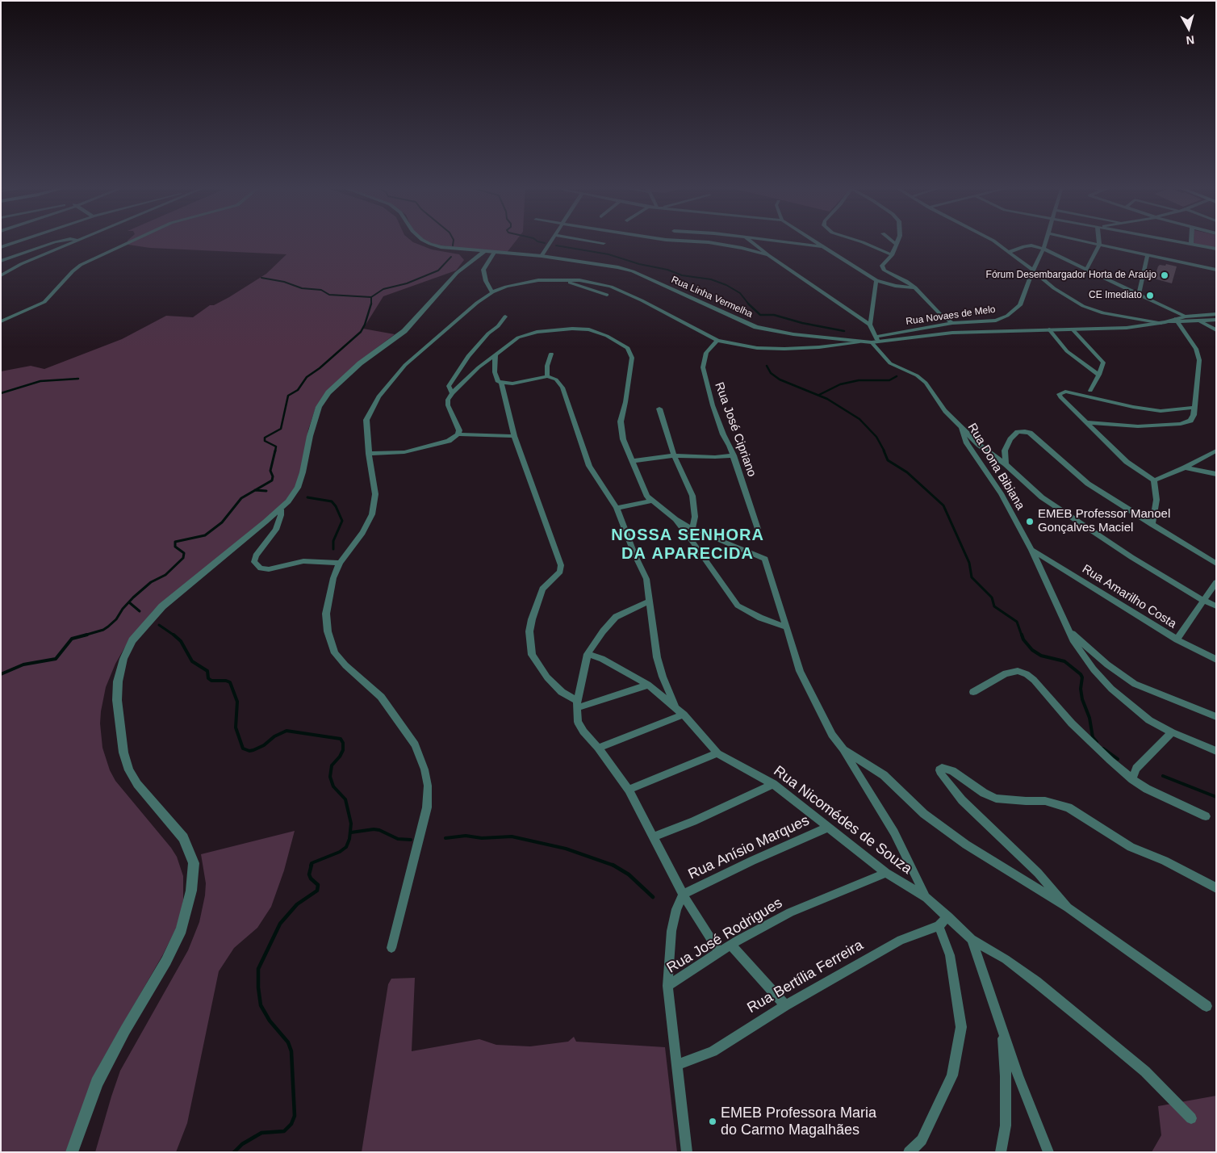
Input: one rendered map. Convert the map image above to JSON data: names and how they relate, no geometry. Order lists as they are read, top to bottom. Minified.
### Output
{"streets":{"street":["Rua Linha Vermelha","Rua Novaes de Melo","Rua José Cipriano","Rua Dona Bibiana","Rua Amarilho Costa","Rua Nicomédes de Souza","Rua Anísio Marques","Rua José Rodrigues","Rua Bertília Ferreira"]},"crossings":[["Rua Linha Vermelha","Rua Novaes de Melo"],["Rua Linha Vermelha","Rua Dona Bibiana"],["Rua Novaes de Melo","Rua Dona Bibiana"],["Rua Dona Bibiana","Rua Amarilho Costa"],["Rua Nicomédes de Souza","Rua Anísio Marques"],["Rua Nicomédes de Souza","Rua José Rodrigues"],["Rua Nicomédes de Souza","Rua Bertília Ferreira"]],"districts":["NOSSA SENHORA DA APARECIDA"],"places":["Fórum Desembargador Horta de Araújo","CE Imediato","EMEB Professor Manoel Gonçalves Maciel","EMEB Professora Maria do Carmo Magalhães"],"north":"bottom"}
